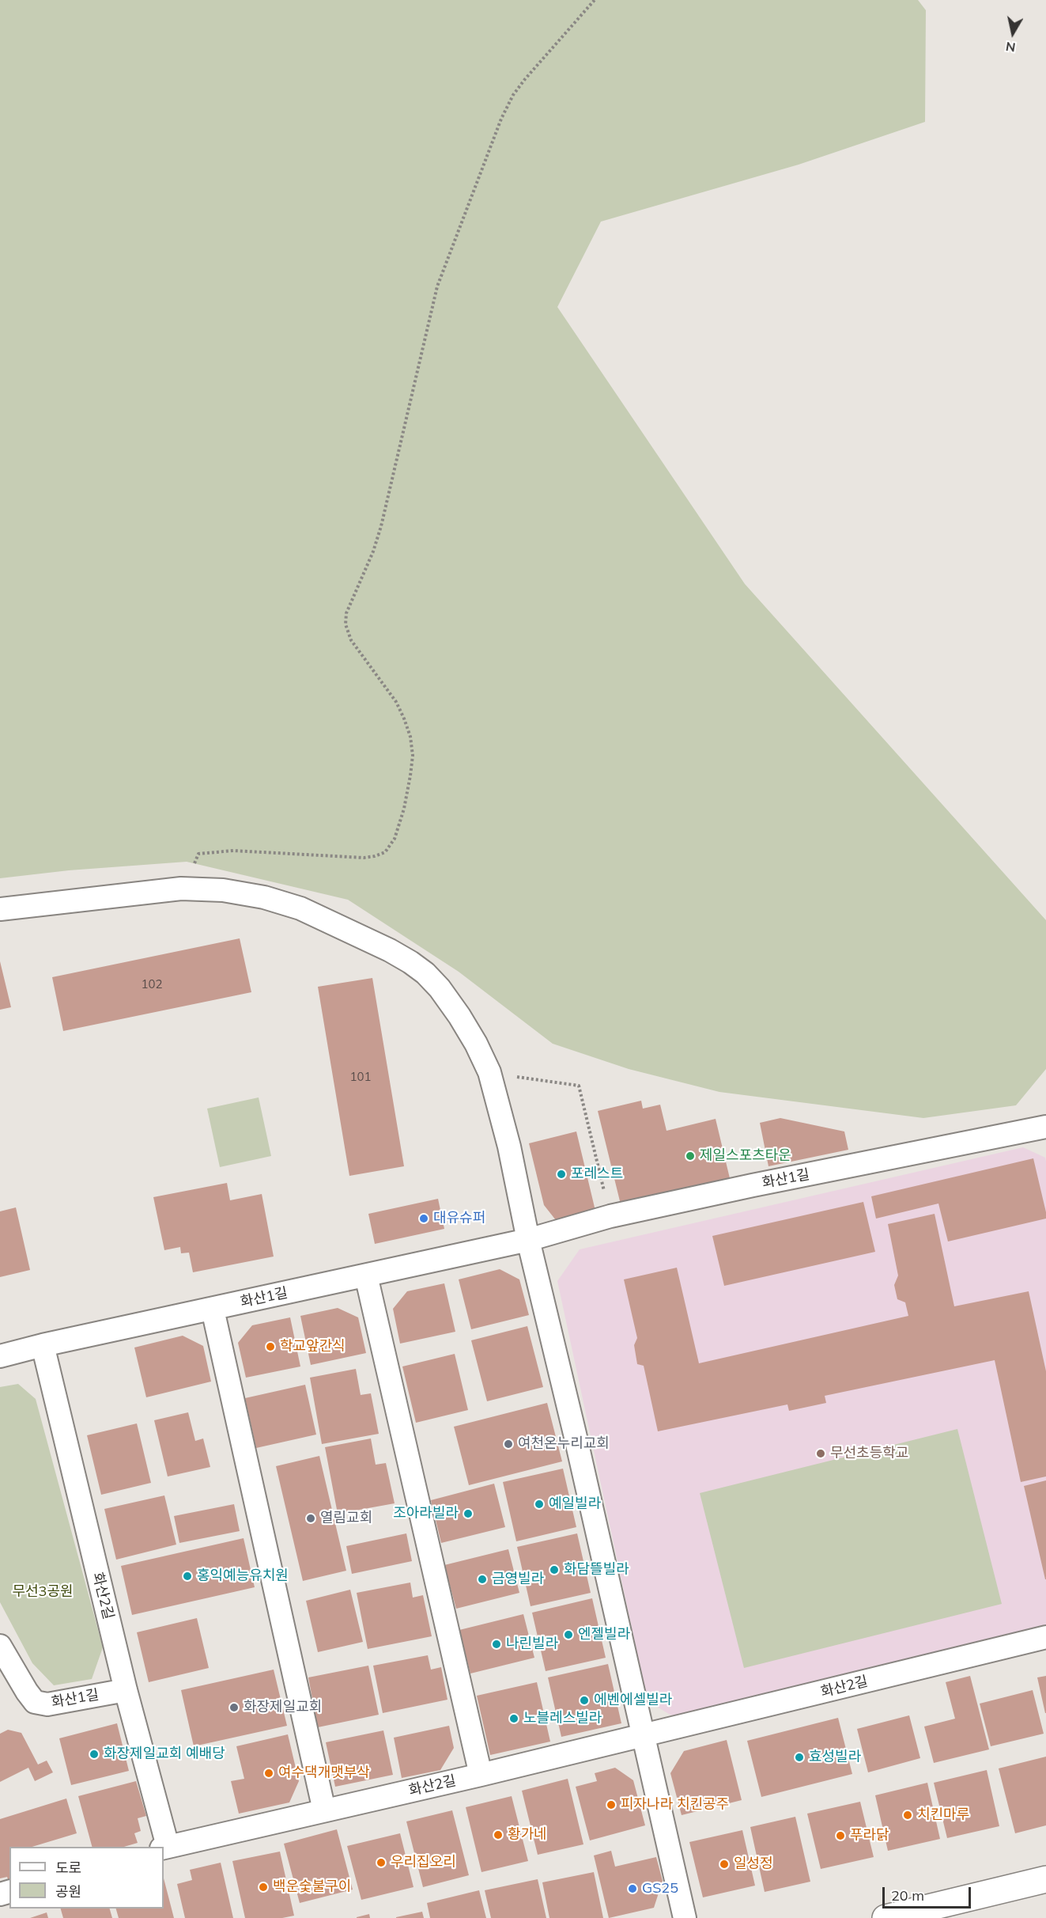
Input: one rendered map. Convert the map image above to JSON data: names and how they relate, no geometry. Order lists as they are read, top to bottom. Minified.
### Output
{"streets":{"street":["화산1길","화산2길"]},"crossings":[["화산1길","화산2길"]],"parks":["무선3공원"],"places":["제일스포츠타운","포레스트","대유슈퍼","학교앞간식","여천온누리교회","무선초등학교","예일빌라","조아라빌라","열림교회","화담뜰빌라","홍익예능유치원","금영빌라","엔젤빌라","나린빌라","에벤에셀빌라","화장제일교회","노블레스빌라","화장제일교회 예배당","효성빌라","여수댁개맷부삭","피자나라 치킨공주","치킨마루","황가네","푸라닭","우리집오리","일성정","백운숯불구이","GS25"],"house_numbers":["102","101"],"legend":["도로","공원"],"scale_bar":"20 m","north":"bottom"}
